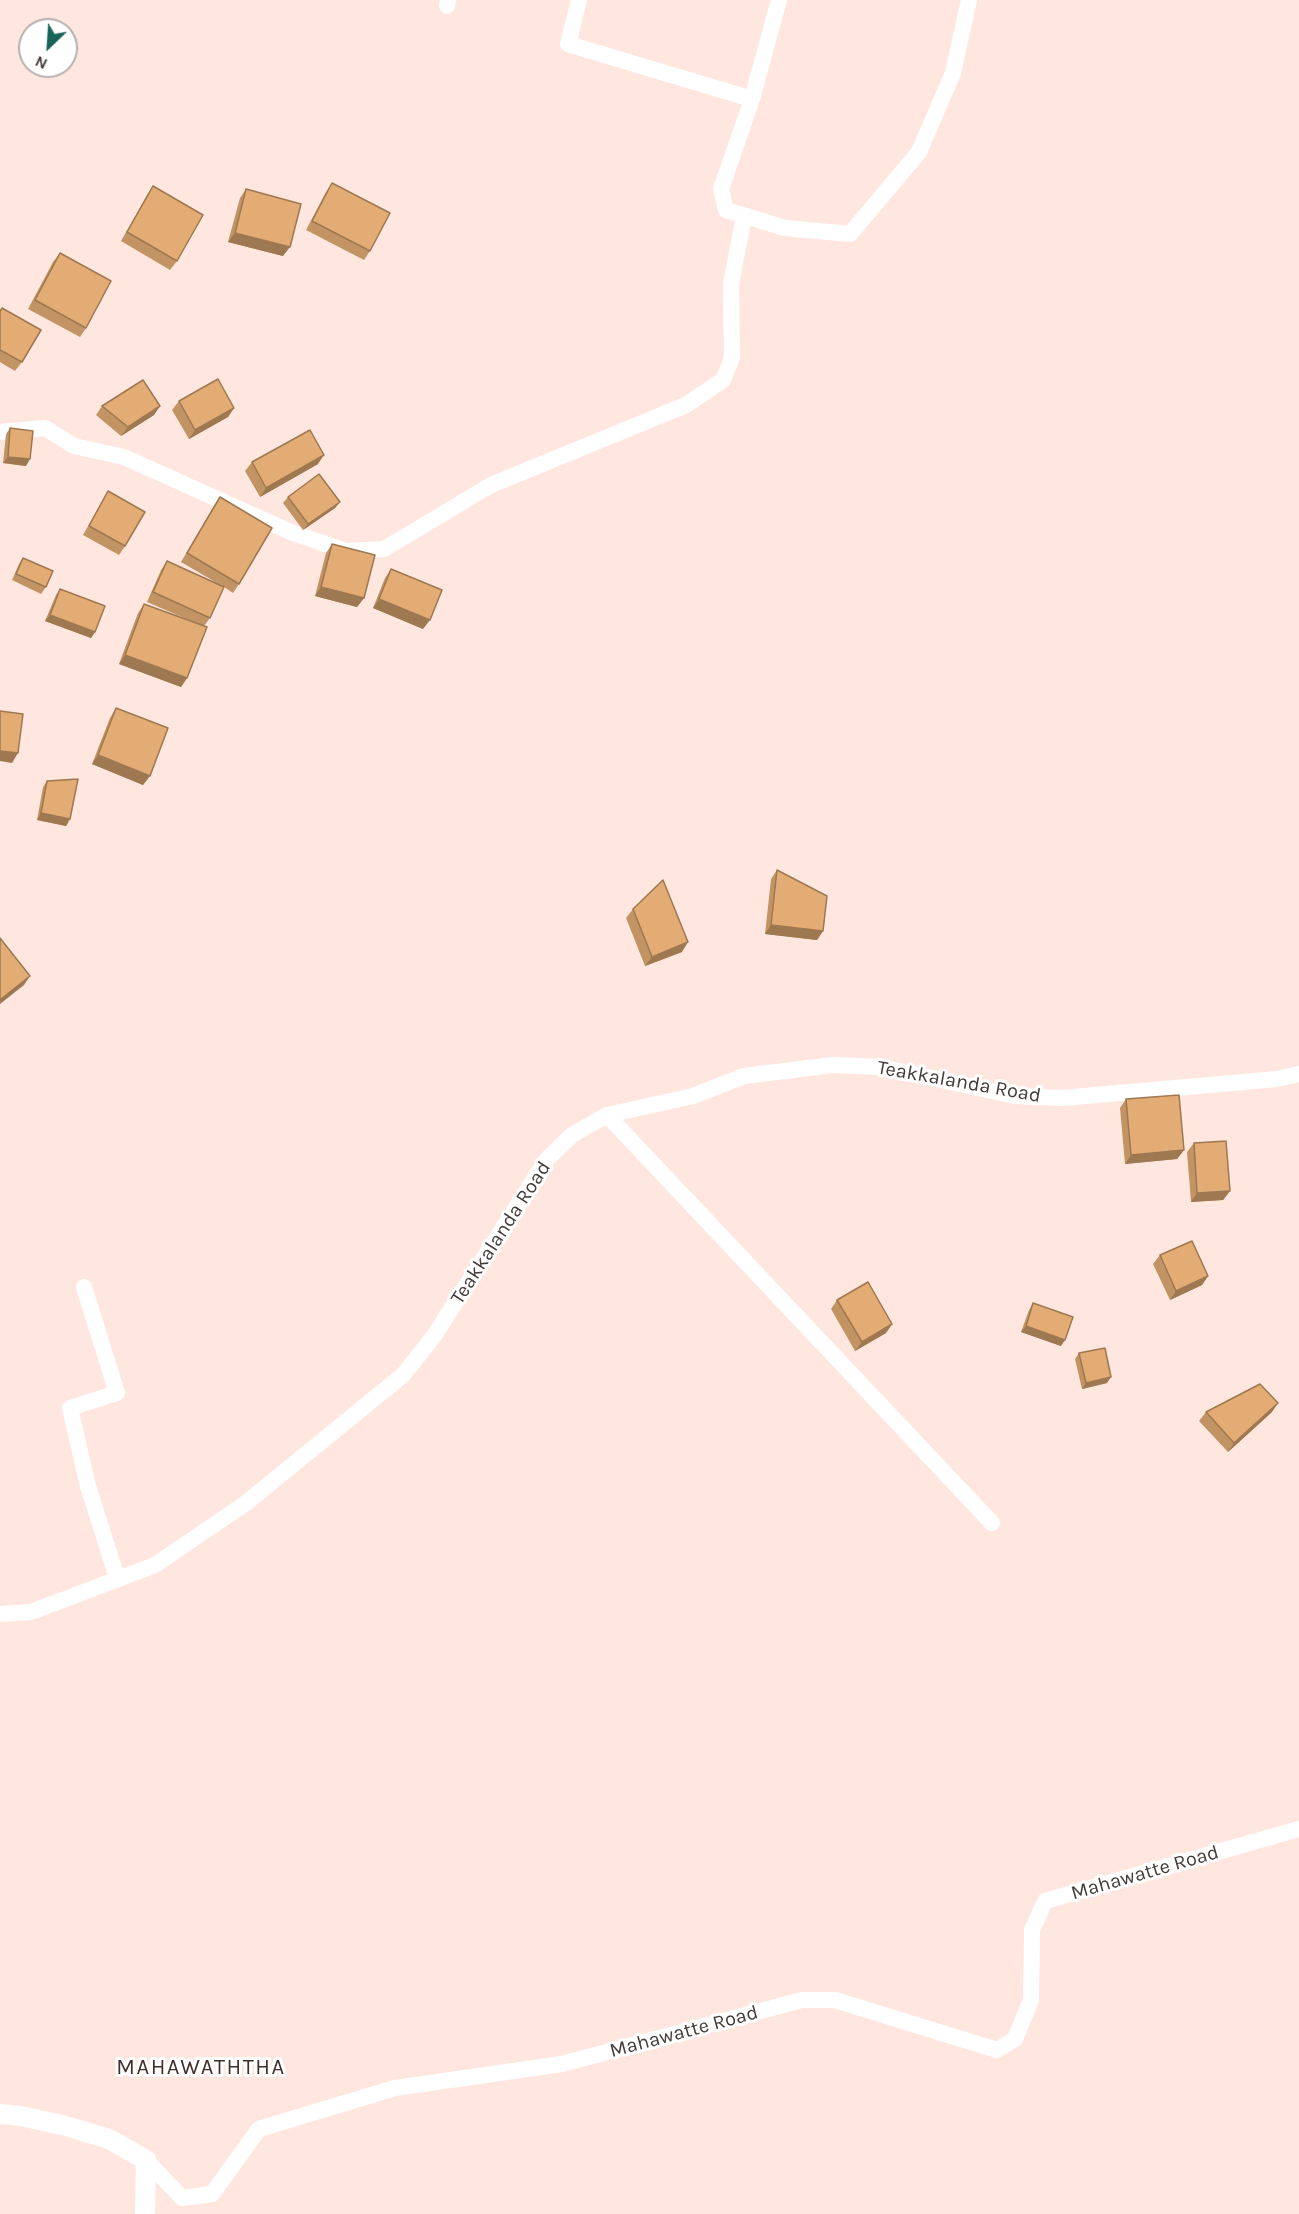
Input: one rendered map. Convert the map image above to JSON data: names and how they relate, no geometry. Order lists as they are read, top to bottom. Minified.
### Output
{"streets":{"street":["Teakkalanda Road","Mahawatte Road"]},"districts":["MAHAWATHTHA"],"north":"bottom left"}
